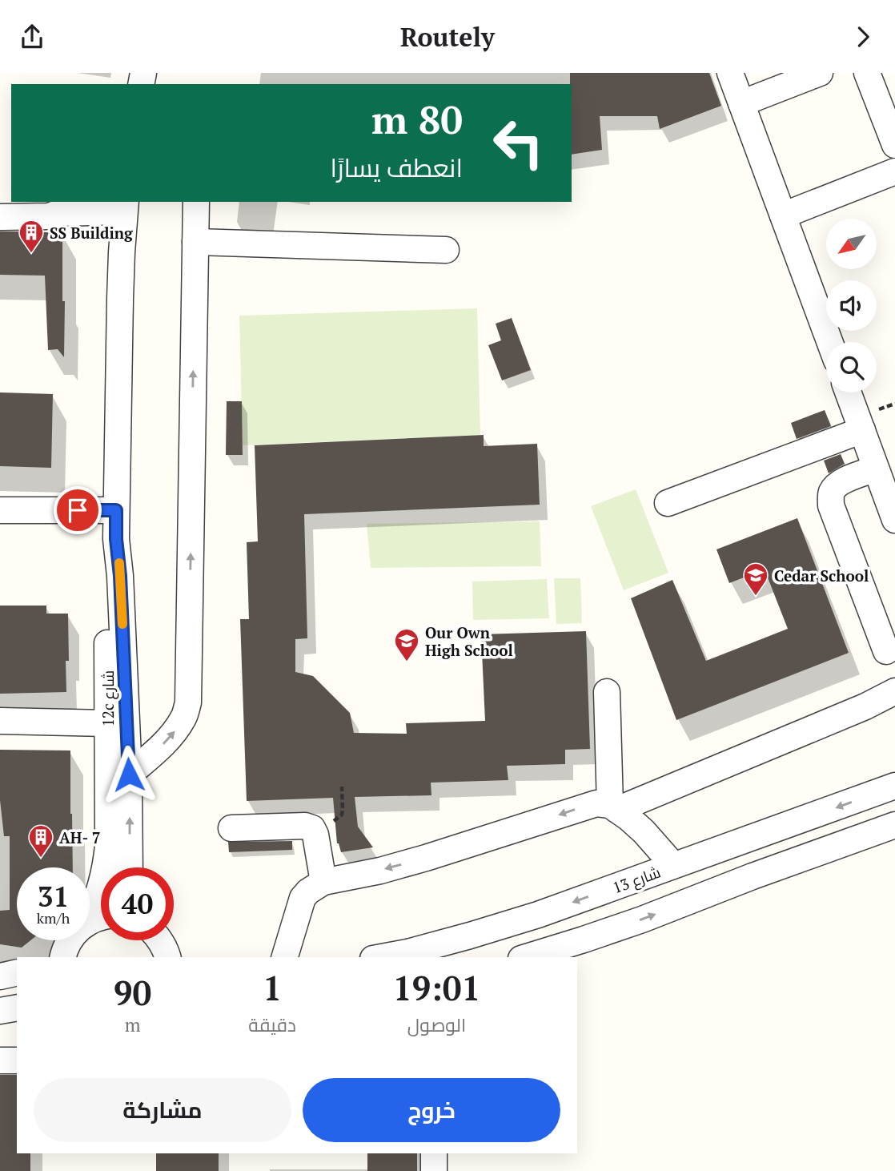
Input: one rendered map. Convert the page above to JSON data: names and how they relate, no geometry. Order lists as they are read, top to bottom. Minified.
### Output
{"streets":{"street":["12c شارع","شارع 13"]},"places":{"building":["SS Building","AH- 7"],"school or university":["Cedar School","Our Own High School"]},"north":"bottom left","page":{"header":"Routely","turn":["80 m","انعطف يسارًا"],"speed":"31 km/h","limit":"40","eta":["19:01","الوصول","1","دقيقة","90","m"],"buttons":["خروج","مشاركة"]}}
